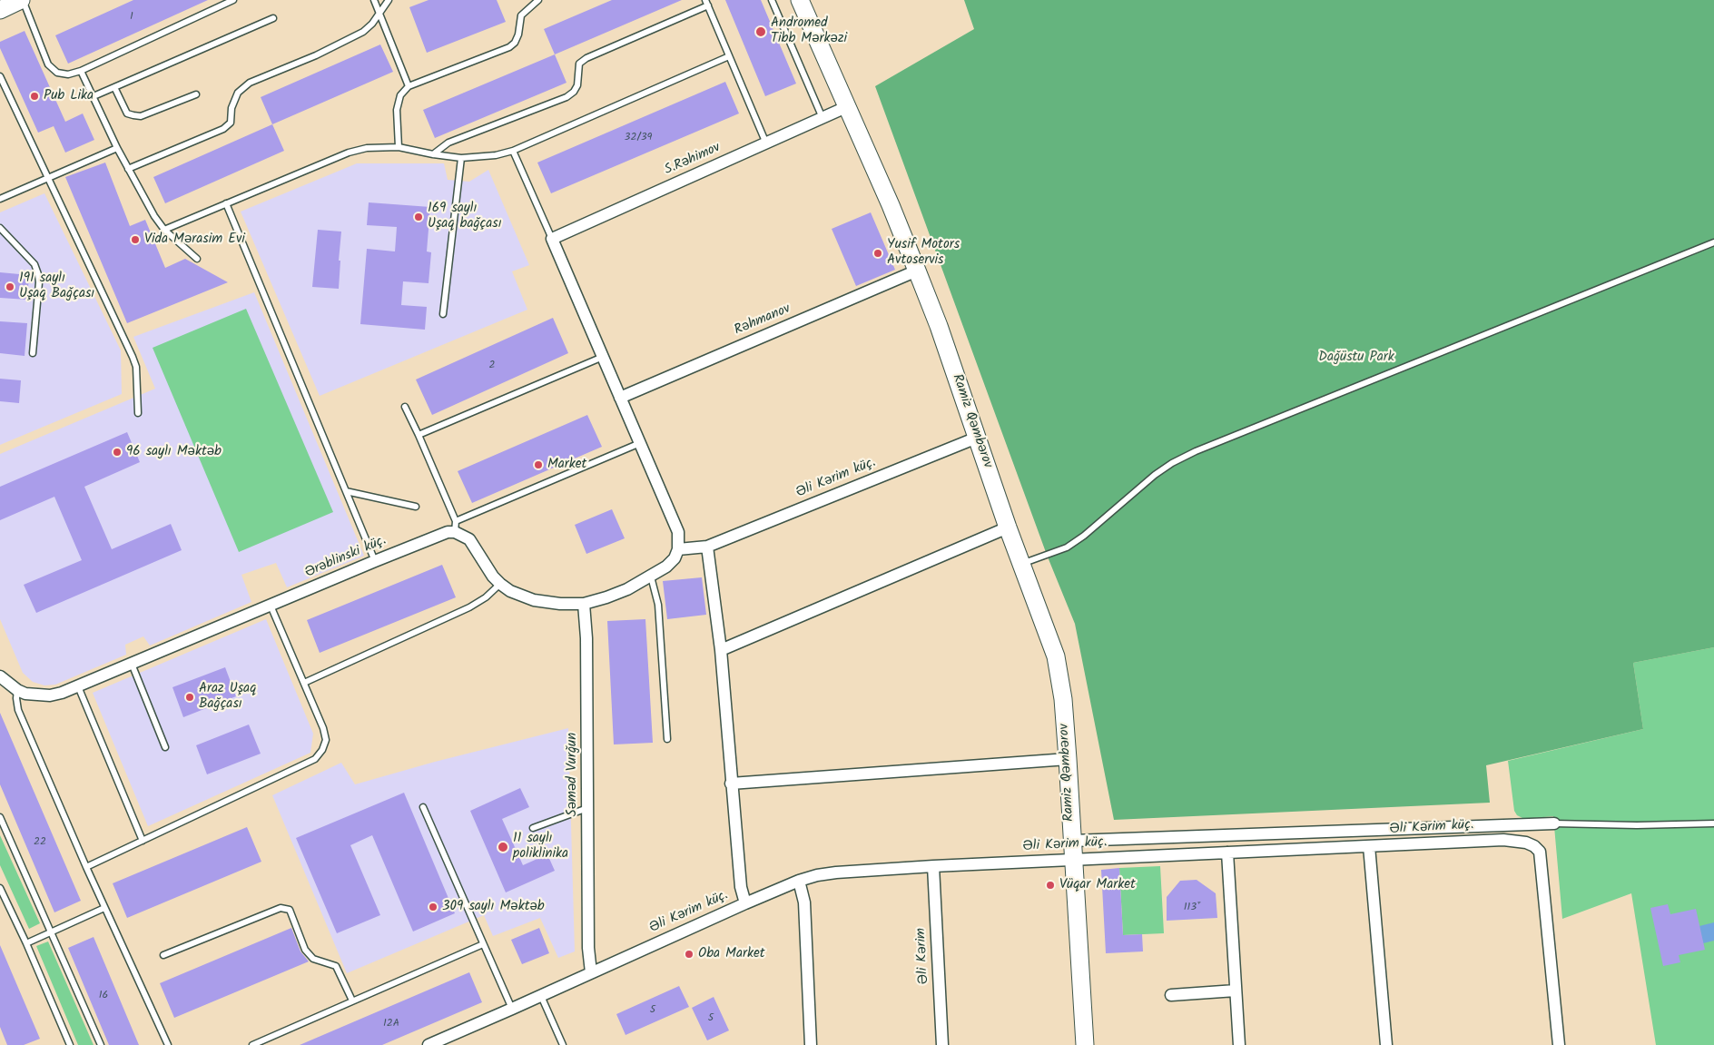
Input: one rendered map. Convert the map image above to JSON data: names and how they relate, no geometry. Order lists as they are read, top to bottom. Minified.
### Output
{"streets":{"main road":["Ramiz Qəmbərov"],"street":["S.Rəhimov","Rəhmanov","Əli Kərim küç.","Ərəblinski küç.","Səməd Vurğun","Əli Kərim"]},"crossings":[["S.Rəhimov","Ramiz Qəmbərov"],["Rəhmanov","Ramiz Qəmbərov"],["Ramiz Qəmbərov","Əli Kərim küç."],["Əli Kərim küç.","Səməd Vurğun"],["Əli Kərim küç.","Əli Kərim"]],"parks":["Dağüstu Park"],"places":["Andromed Tibb Mərkəzi","Pub Lika","169 saylı Uşaq bağçası","Vida Mərasim Evi","Yusif Motors Avtoservis","191 saylı Uşaq Bağçası","96 saylı Məktəb","Market","Araz Uşaq Bağçası","11 saylı poliklinika","Vüqar Market","309 saylı Məktəb","Oba Market"],"house_numbers":["1","32/39","2","22","113*","16","5","5","12A"]}
